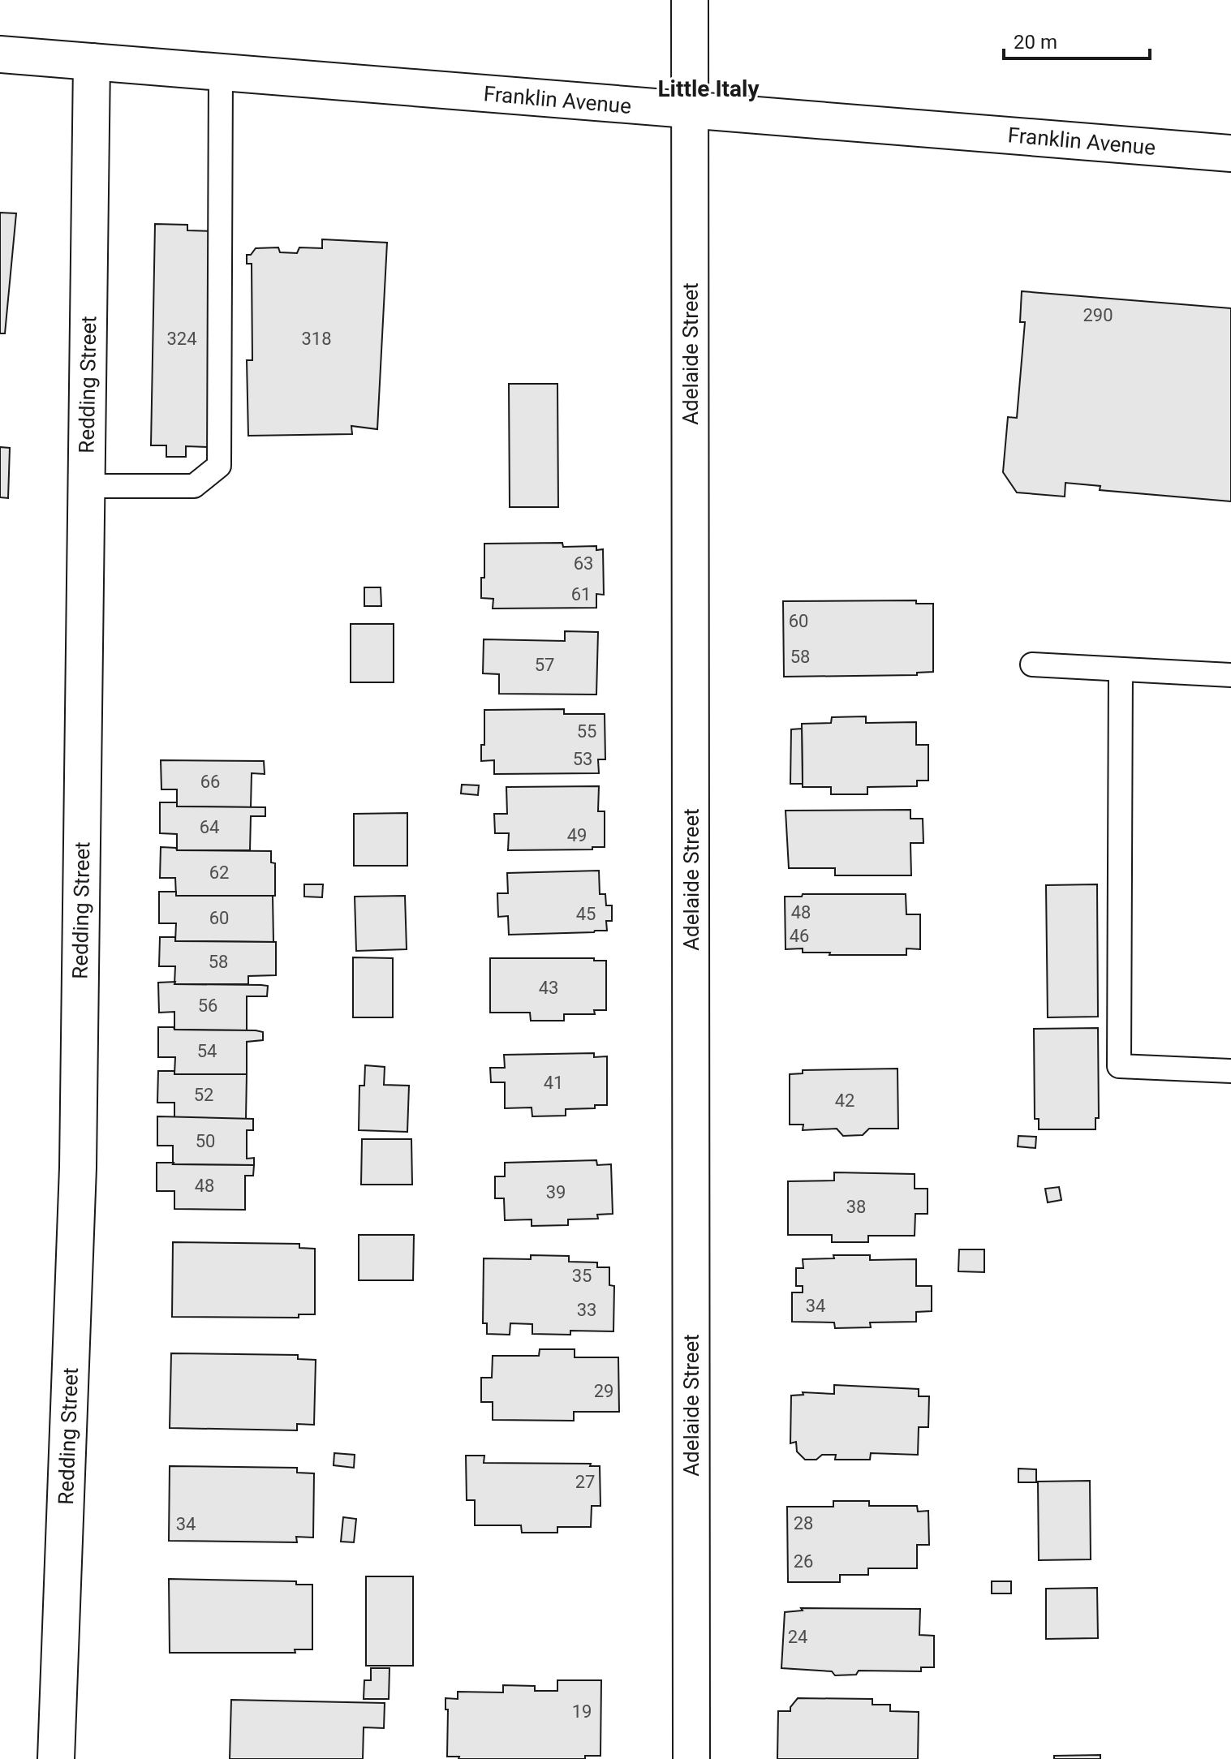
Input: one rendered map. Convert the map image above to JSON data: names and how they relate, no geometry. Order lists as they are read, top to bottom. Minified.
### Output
{"streets":{"street":["Franklin Avenue","Adelaide Street","Redding Street"]},"crossings":[["Franklin Avenue","Adelaide Street"],["Franklin Avenue","Redding Street"]],"districts":["Little Italy"],"house_numbers":["290","324","318","63","61","60","58","57","55","53","66","64","49","62","48","45","60","46","58","43","56","54","41","52","42","50","48","39","38","35","34","33","29","27","28","34","26","24","19"],"scale_bar":"20 m"}
